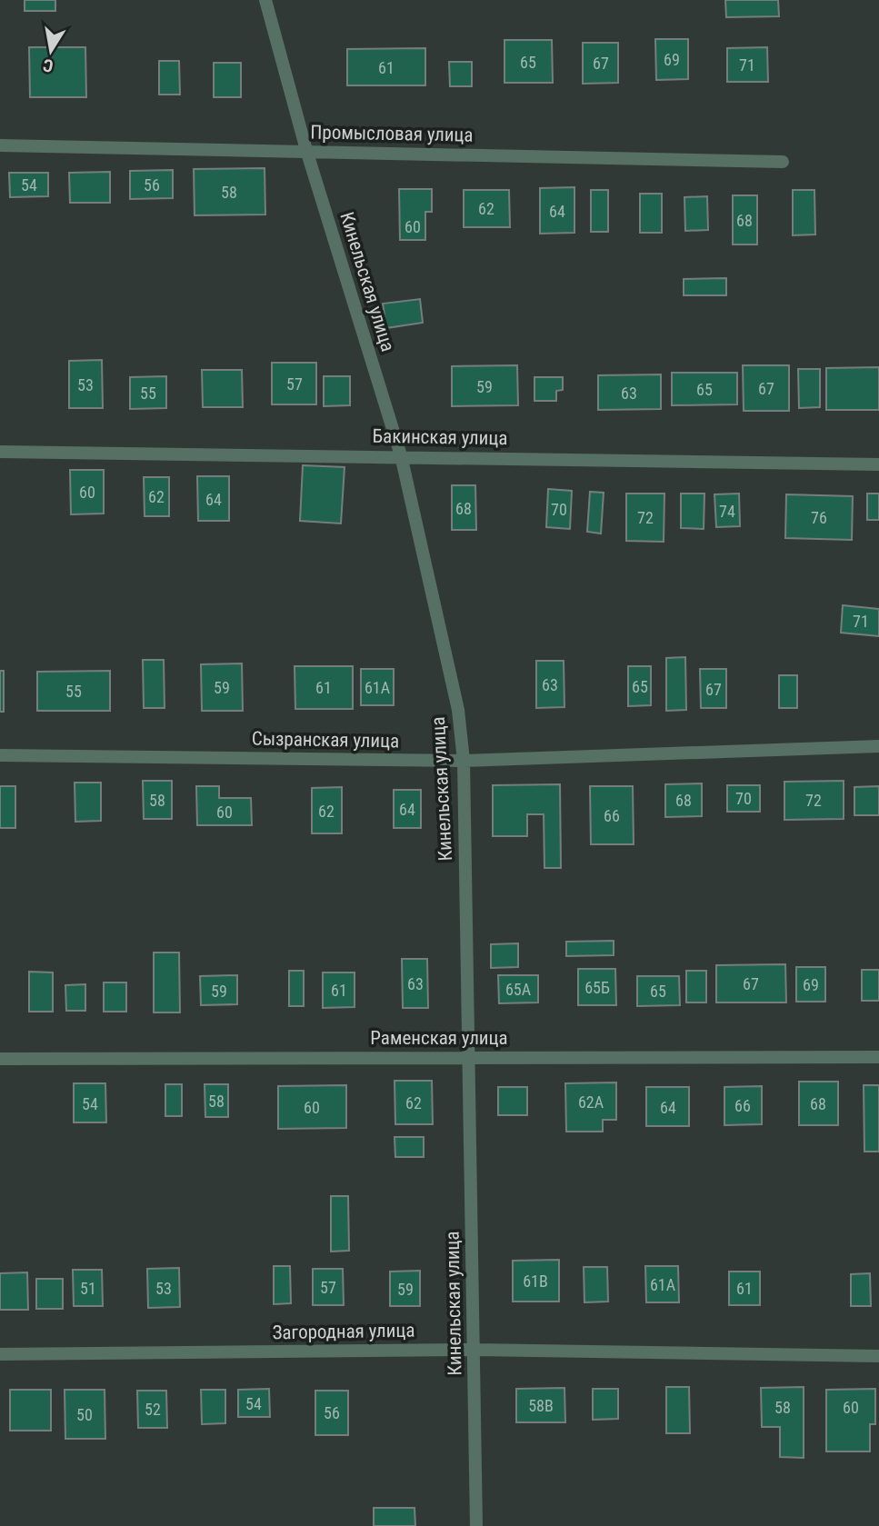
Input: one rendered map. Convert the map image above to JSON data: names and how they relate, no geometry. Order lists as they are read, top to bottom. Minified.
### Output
{"streets":{"street":["Промысловая улица","Кинельская улица","Бакинская улица","Сызранская улица","Раменская улица","Загородная улица"]},"crossings":[["Промысловая улица","Кинельская улица"],["Кинельская улица","Бакинская улица"],["Кинельская улица","Сызранская улица"],["Кинельская улица","Раменская улица"],["Кинельская улица","Загородная улица"]],"house_numbers":["69","65","67","71","61","54","56","58","62","64","68","60","57","53","59","67","65","55","63","60","62","64","68","70","74","72","76","71","63","65","59","61","61А","67","55","70","58","68","72","64","62","60","66","63","67","69","65Б","65А","61","59","65","58","62А","62","54","68","66","60","64","61В","61А","57","51","53","61","59","54","58В","58","60","52","56","50"],"north":"bottom"}
